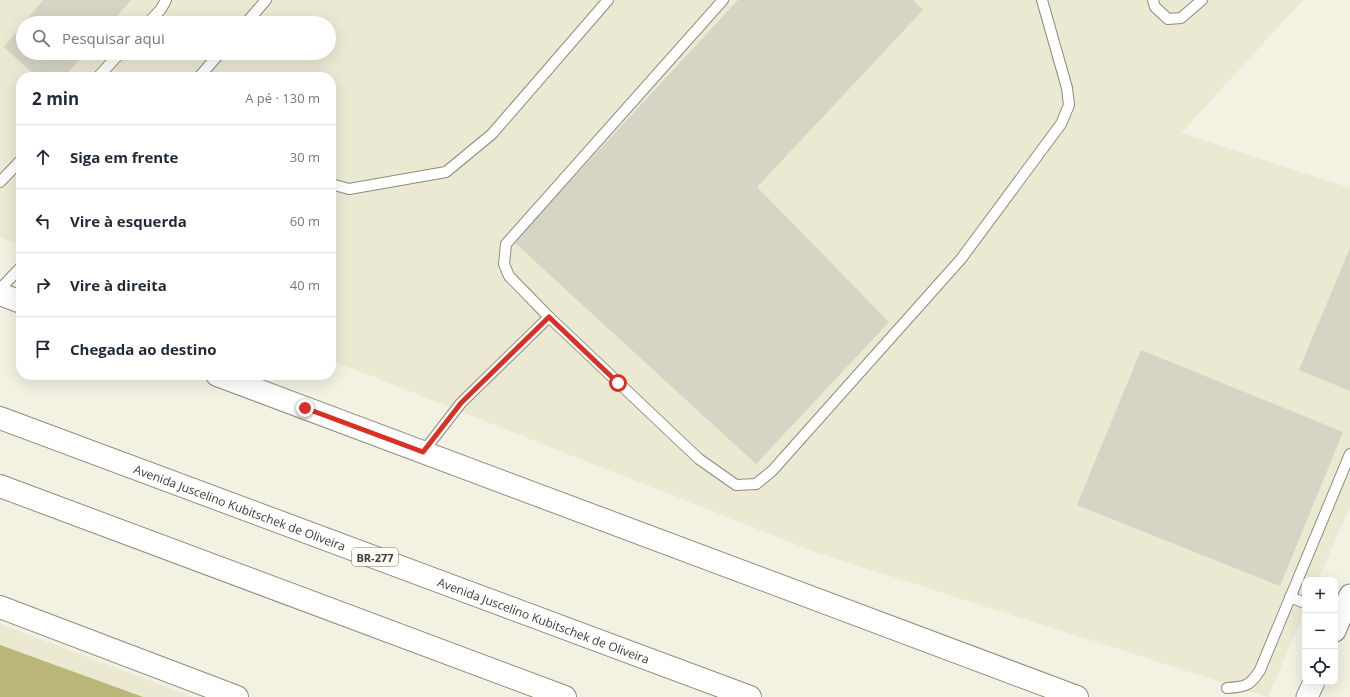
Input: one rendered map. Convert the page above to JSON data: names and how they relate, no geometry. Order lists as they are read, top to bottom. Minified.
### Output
{"streets":{"main road":["Avenida Juscelino Kubitschek de Oliveira","BR-277"]},"page":{"search":"Pesquisar aqui","heading":["2 min","A pé · 130 m"],"list":[["Siga em frente","30 m"],["Vire à esquerda","60 m"],["Vire à direita","40 m"],"Chegada ao destino"],"map_buttons":["+","−"]}}
